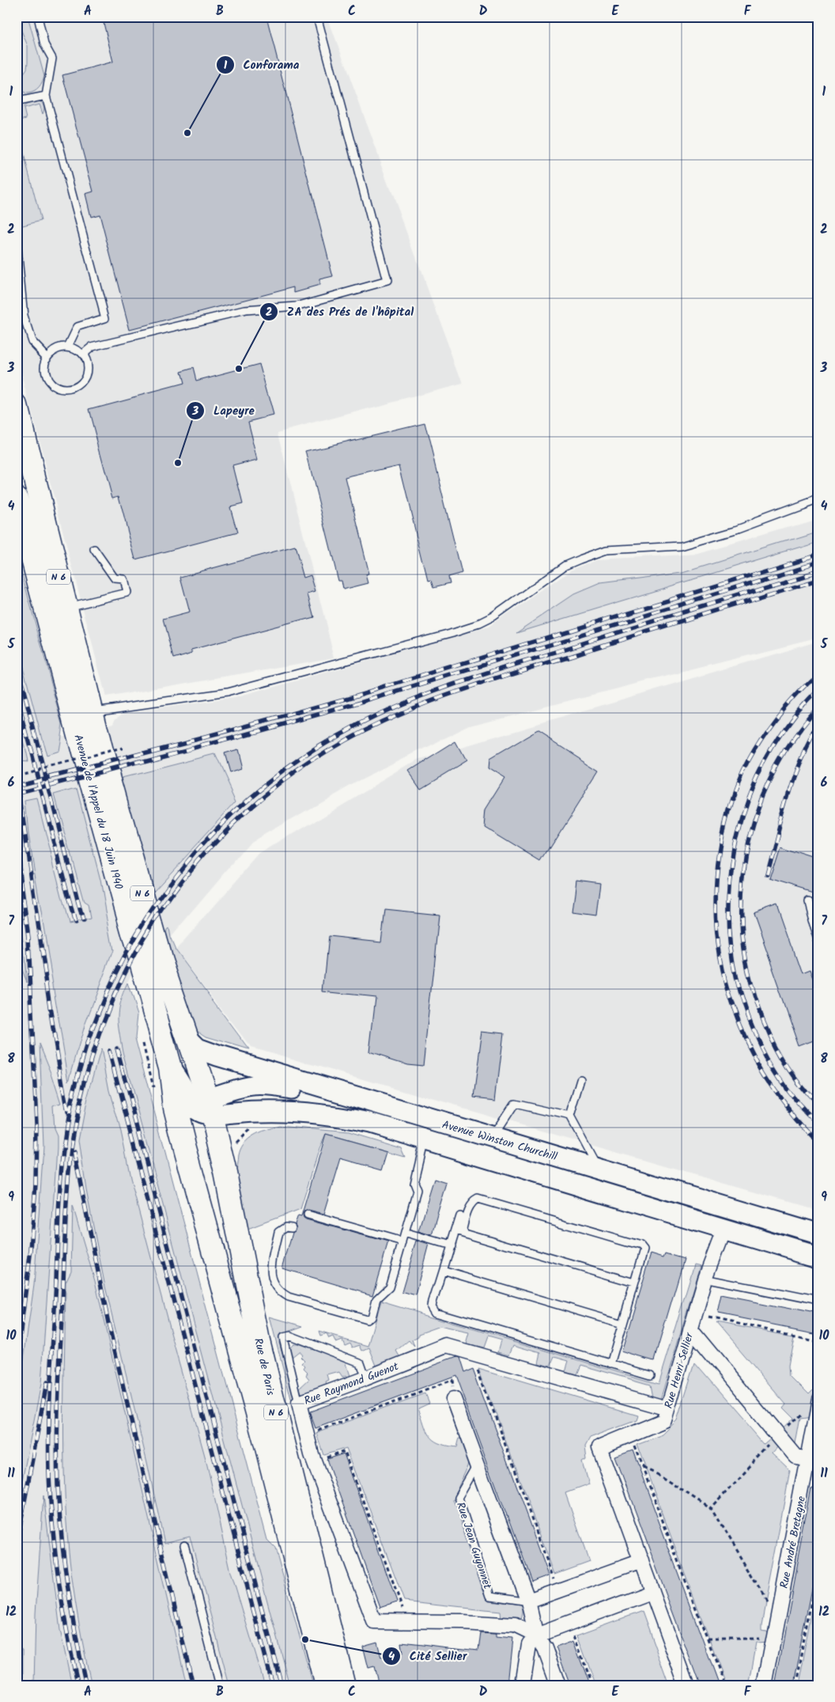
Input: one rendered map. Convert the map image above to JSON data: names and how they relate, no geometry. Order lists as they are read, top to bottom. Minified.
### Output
{"streets":{"main road":["N 6","Avenue de l'Appel du 18 Juin 1940","Avenue Winston Churchill","Rue de Paris"],"street":["Rue Henri Sellier","Rue Raymond Guenot","Rue André Bretagne"],"lane":["Rue Jean Guyonnet"]},"crossings":[["N 6","Avenue Winston Churchill"],["N 6","Rue de Paris"],["Avenue de l'Appel du 18 Juin 1940","Rue de Paris"],["Avenue Winston Churchill","Rue Henri Sellier"],["Rue Henri Sellier","Rue Raymond Guenot"]],"places":["Conforama","ZA des Prés de l'hôpital","Lapeyre","Cité Sellier"],"grid":{"columns":["A","B","C","D","E","F"],"rows":["1","2","3","4","5","6","7","8","9","10","11","12"]}}
